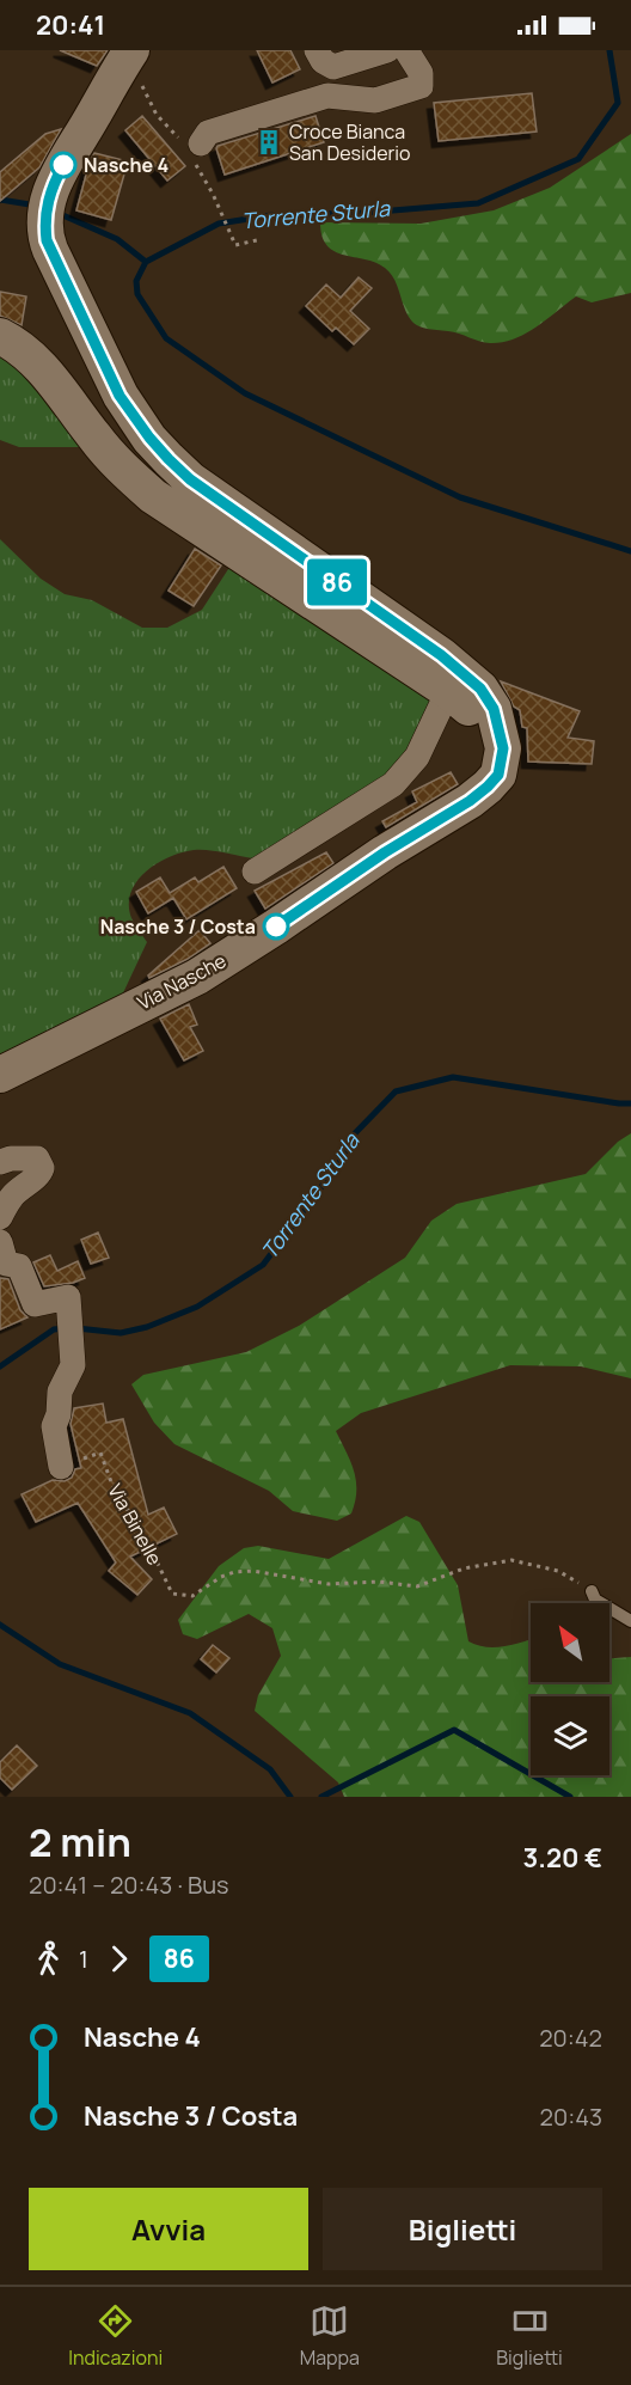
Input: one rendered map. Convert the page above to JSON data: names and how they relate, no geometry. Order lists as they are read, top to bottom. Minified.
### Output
{"streets":{"street":["Via Nasche"],"path":["Via Binelle"]},"water":["Torrente Sturla"],"places":{"building":["Croce Bianca San Desiderio"],"other":["Nasche 4","Nasche 3 / Costa"]},"lines":["bus line 86"],"north":"top left","page":{"status":"20:41","on_map":"86","heading":["2 min","20:41 – 20:43 · Bus","3.20 €"],"legs":["1","86"],"list":[{"name":"Nasche 4","value":"20:42"},{"name":"Nasche 3 / Costa","value":"20:43"}],"buttons":["Avvia","Biglietti"],"tabs":["Indicazioni","Mappa","Biglietti"]}}
